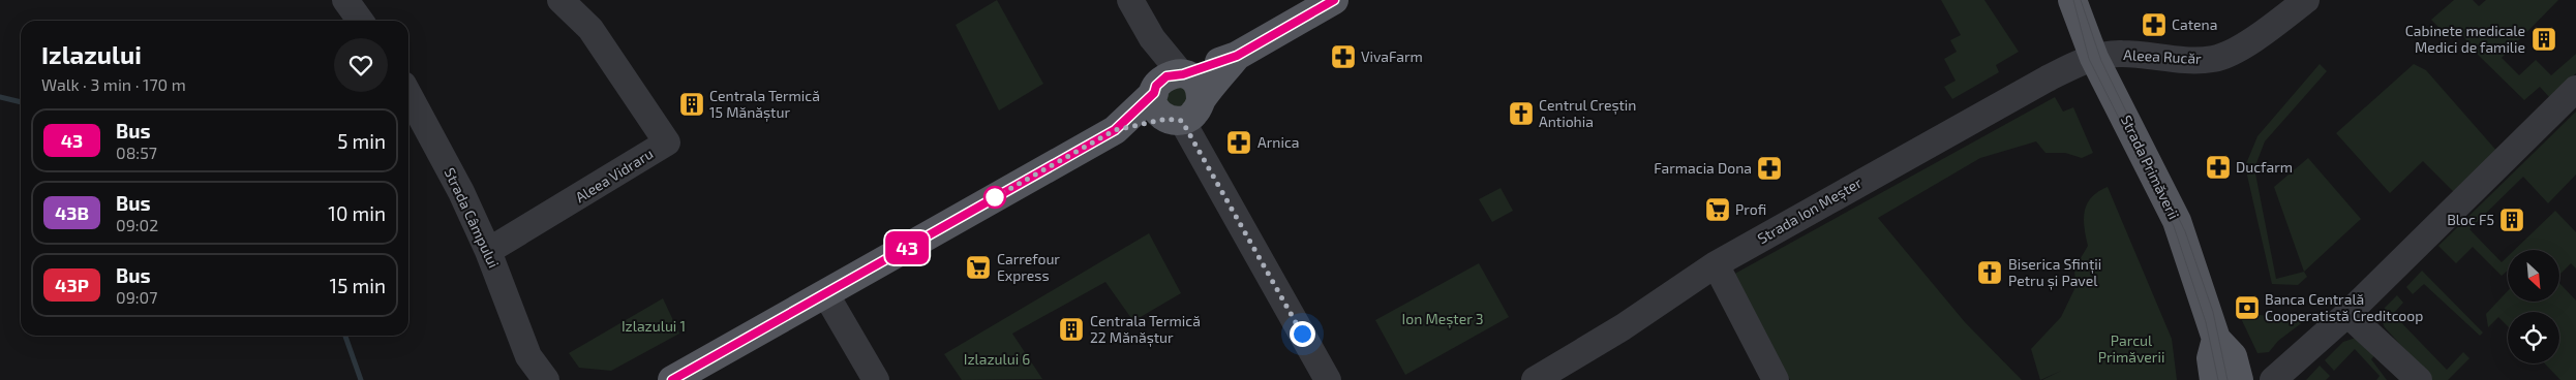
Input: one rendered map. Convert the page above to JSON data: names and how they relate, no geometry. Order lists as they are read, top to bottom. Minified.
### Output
{"streets":{"main road":["Strada Primăverii"],"street":["Aleea Rucăr","Aleea Vidraru","Strada Ion Meșter","Strada Câmpului"]},"crossings":[["Aleea Rucăr","Strada Primăverii"],["Aleea Rucăr","Strada Ion Meșter"],["Strada Primăverii","Strada Ion Meșter"],["Aleea Vidraru","Strada Câmpului"]],"parks":["Ion Meșter 3","Izlazului 1","Parcul Primăverii","Izlazului 6"],"places":{"pharmacy":["Catena","VivaFarm","Arnica","Ducfarm","Farmacia Dona"],"building":["Cabinete medicale Medici de familie","Centrala Termică 15 Mănăștur","Bloc F5","Centrala Termică 22 Mănăștur"],"church":["Centrul Creștin Antiohia","Biserica Sfinții Petru și Pavel"],"supermarket":["Profi","Carrefour Express"],"bank":["Banca Centrală Cooperatistă Creditcoop"]},"lines":["bus line 43"],"north":"bottom right","page":{"on_map":"43","heading":["Izlazului","Walk · 3 min · 170 m"],"list":[{"mark":"43","name":"Bus","note":"08:57","value":"5 min"},{"mark":"43B","name":"Bus","note":"09:02","value":"10 min"},{"mark":"43P","name":"Bus","note":"09:07","value":"15 min"}]}}
